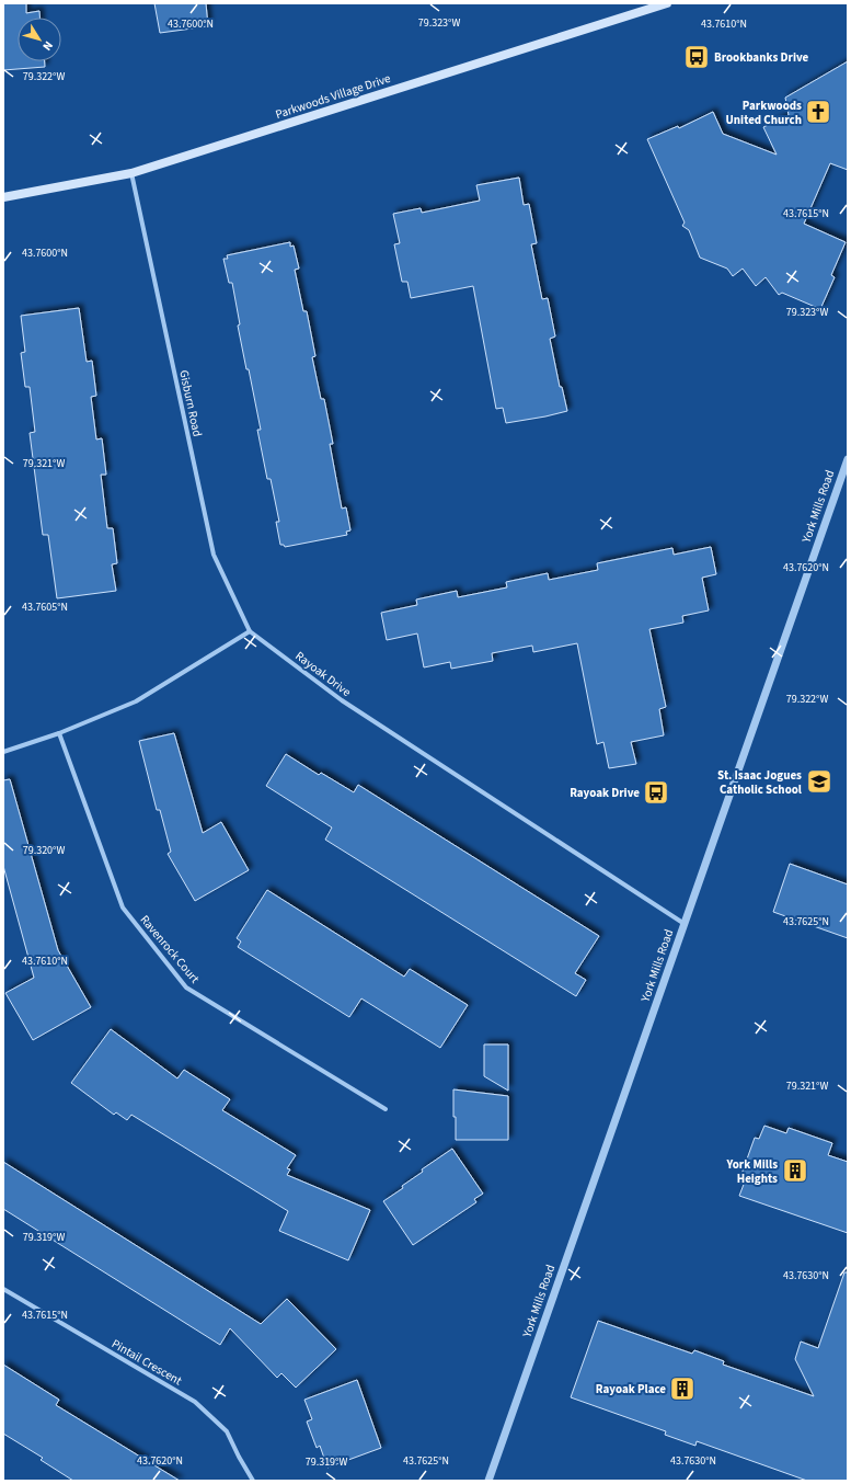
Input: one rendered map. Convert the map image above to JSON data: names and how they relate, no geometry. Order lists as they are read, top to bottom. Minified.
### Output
{"streets":{"main road":["Parkwoods Village Drive"],"street":["Gisburn Road","York Mills Road","Rayoak Drive","Ravenrock Court","Pintail Crescent"]},"crossings":[["Parkwoods Village Drive","Gisburn Road"],["Gisburn Road","Rayoak Drive"],["York Mills Road","Rayoak Drive"]],"places":{"bus stop":["Brookbanks Drive","Rayoak Drive"],"church":["Parkwoods United Church"],"school or university":["St. Isaac Jogues Catholic School"],"building":["York Mills Heights","Rayoak Place"]},"north":"bottom right","coordinates":["79.323°W","43.7600°N","43.7610°N","79.322°W","43.7615°N","79.321°W","43.7620°N","43.7605°N","79.320°W","43.7625°N","79.319°W","43.7630°N"]}
